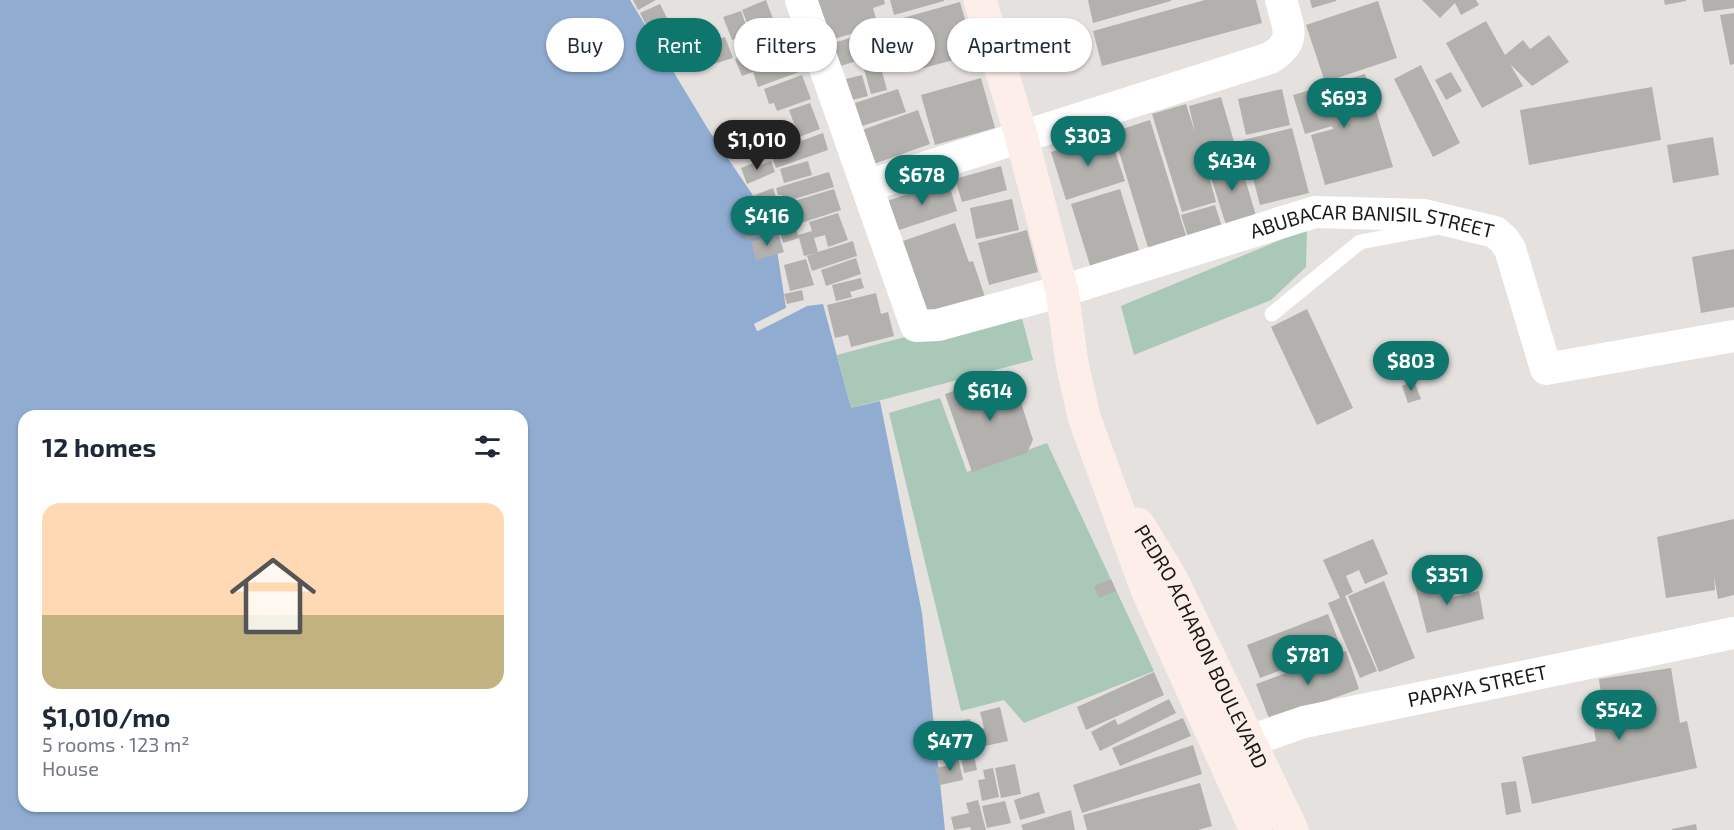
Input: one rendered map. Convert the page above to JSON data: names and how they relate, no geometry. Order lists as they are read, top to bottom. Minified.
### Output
{"streets":{"main road":["PEDRO ACHARON BOULEVARD"],"street":["ABUBACAR BANISIL STREET","PAPAYA STREET"]},"crossings":[["ABUBACAR BANISIL STREET","PEDRO ACHARON BOULEVARD"],["PEDRO ACHARON BOULEVARD","PAPAYA STREET"]],"page":{"chip":["Buy","Rent","Filters","New","Apartment"],"price":["$693","$303","$1,010","$434","$678","$416","$803","$614","$351","$781","$542","$477"],"heading":"12 homes","list":[{"name":"$1,010/mo","note":"5 rooms · 123 m² · House"}]}}
